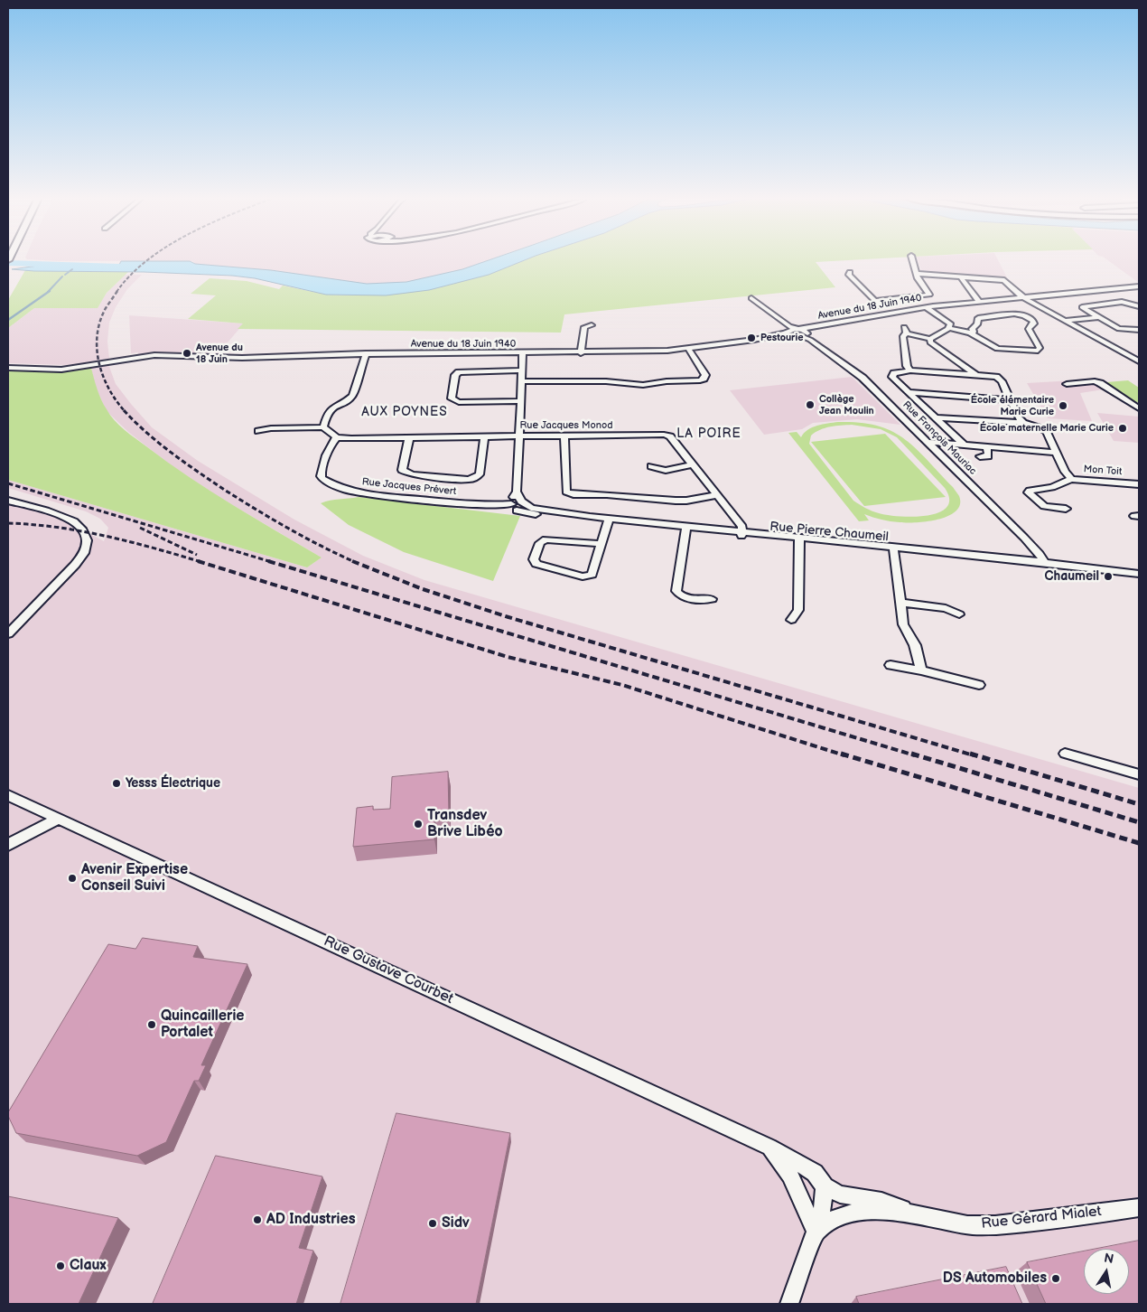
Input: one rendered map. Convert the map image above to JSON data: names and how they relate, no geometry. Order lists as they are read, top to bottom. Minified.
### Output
{"streets":{"street":["Avenue du 18 Juin 1940","Rue Jacques Monod","Rue François Mauriac","Mon Toit","Rue Jacques Prévert","Rue Pierre Chaumeil","Rue Gustave Courbet","Rue Gérard Mialet"]},"crossings":[["Avenue du 18 Juin 1940","Rue François Mauriac"],["Rue Jacques Monod","Rue Jacques Prévert"],["Rue Jacques Monod","Rue Pierre Chaumeil"],["Rue François Mauriac","Rue Pierre Chaumeil"],["Rue Jacques Prévert","Rue Pierre Chaumeil"],["Rue Gustave Courbet","Rue Gérard Mialet"]],"districts":["AUX POYNES","LA POIRE"],"places":["Pestourie","Avenue du 18 Juin","Collège Jean Moulin","École élémentaire Marie Curie","École maternelle Marie Curie","Chaumeil","Yesss Électrique","Transdev Brive Libéo","Avenir Expertise Conseil Suivi","Quincaillerie Portalet","AD Industries","Sidv","Claux","DS Automobiles"],"north":"top"}
